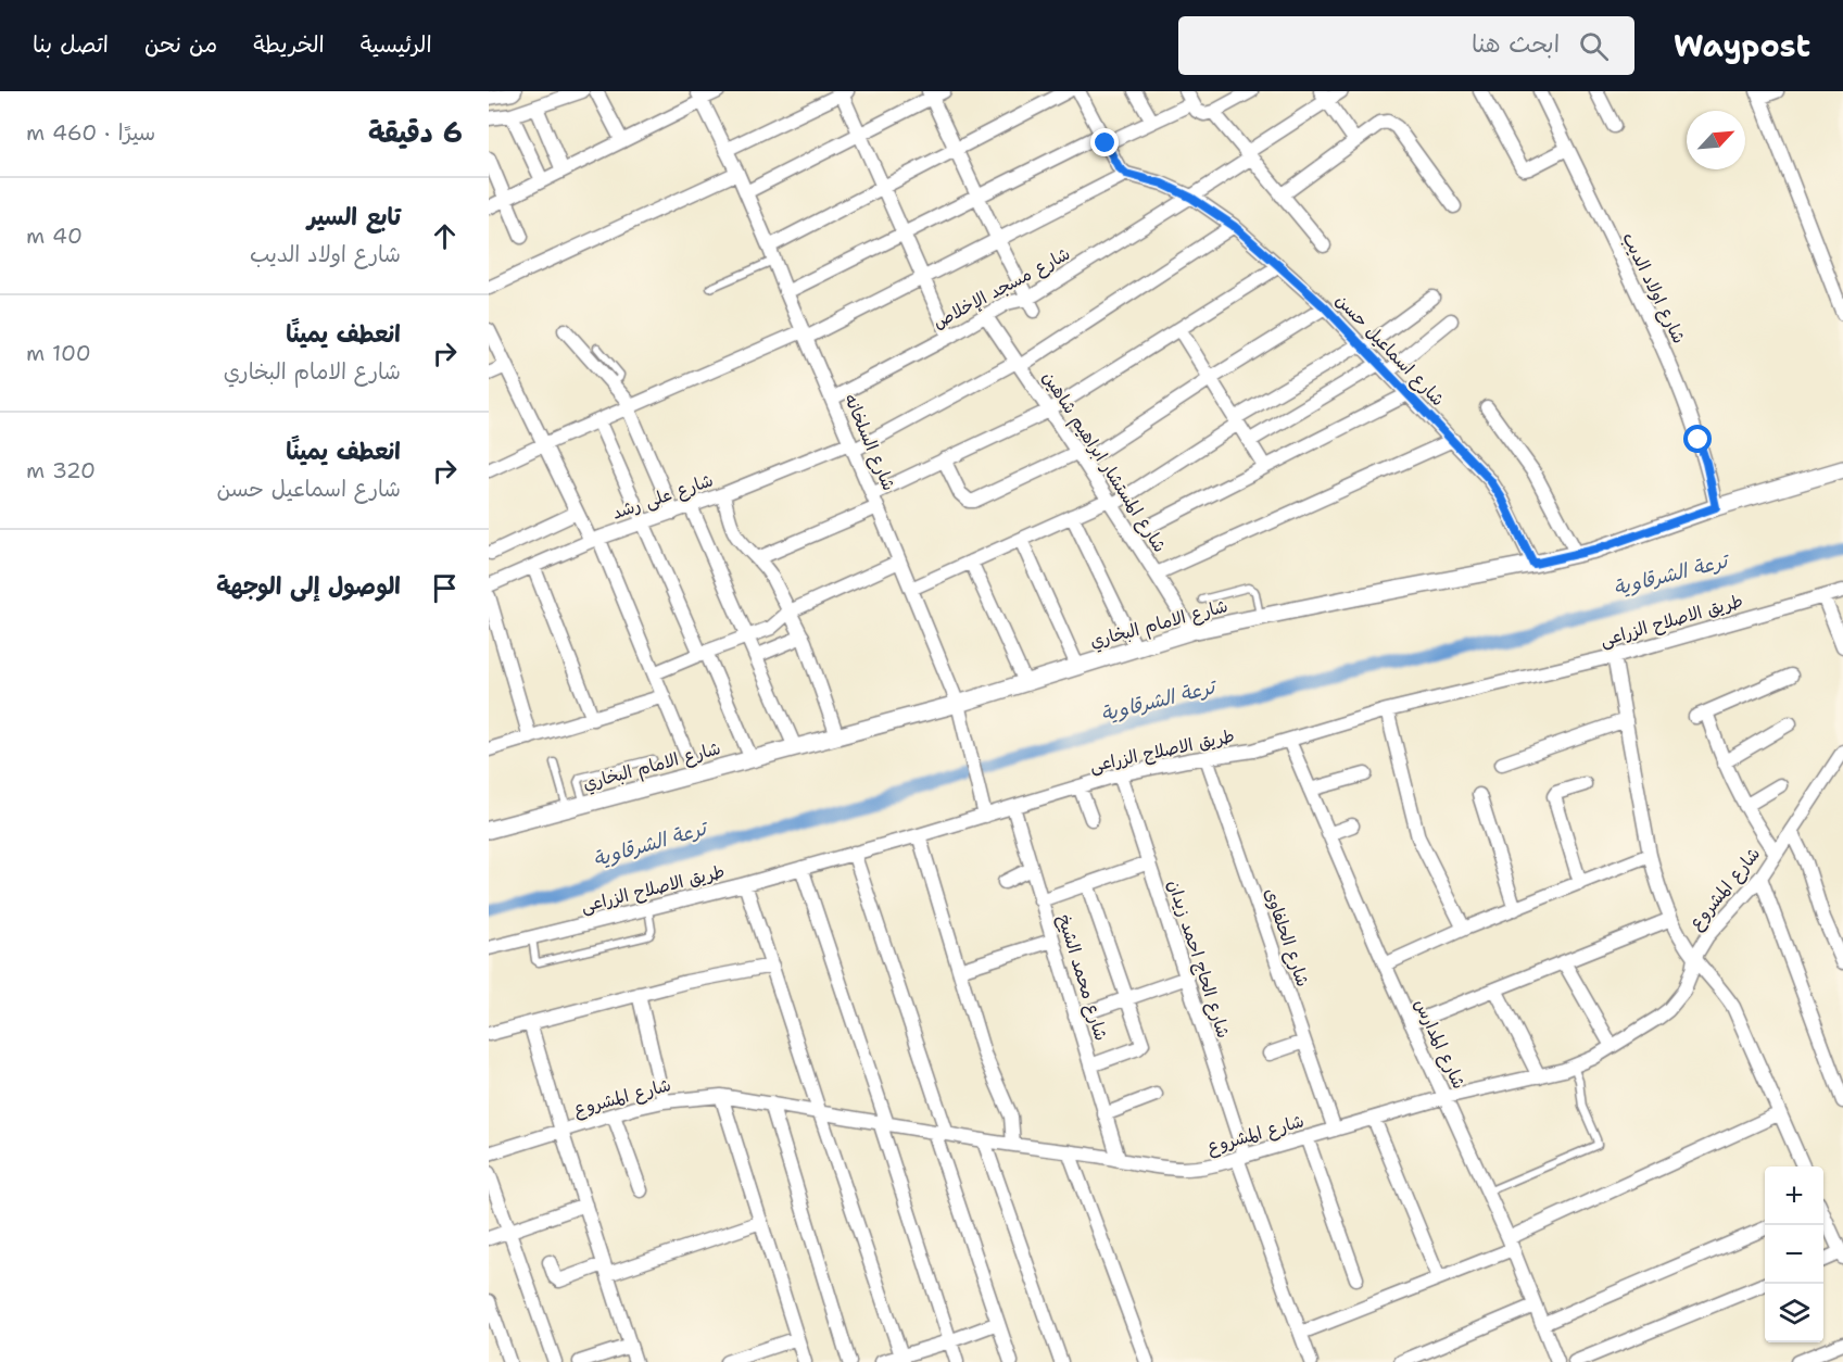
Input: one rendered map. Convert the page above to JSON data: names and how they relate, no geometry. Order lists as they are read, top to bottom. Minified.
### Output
{"streets":{"street":["شارع مسجد الإخلاص","شارع اولاد الديب","شارع اسماعيل حسن","شارع السلخانه","شارع المستشار ابراهيم شاهين","شارع على رشد","طريق الاصلاح الزراعى","شارع الامام البخاري","شارع المشروع","شارع الحلفاوى","شارع الحاج احمد زيدان","شارع محمد الشيخ","شارع المدارس"]},"crossings":[["شارع مسجد الإخلاص","شارع اسماعيل حسن"],["شارع مسجد الإخلاص","شارع السلخانه"],["شارع مسجد الإخلاص","شارع المستشار ابراهيم شاهين"],["شارع اولاد الديب","شارع الامام البخاري"],["شارع اسماعيل حسن","شارع على رشد"],["شارع اسماعيل حسن","شارع الامام البخاري"],["شارع السلخانه","شارع على رشد"],["شارع السلخانه","طريق الاصلاح الزراعى"],["شارع السلخانه","شارع الامام البخاري"],["شارع المستشار ابراهيم شاهين","شارع على رشد"],["شارع المستشار ابراهيم شاهين","شارع الامام البخاري"],["طريق الاصلاح الزراعى","شارع الحلفاوى"],["طريق الاصلاح الزراعى","شارع الحاج احمد زيدان"],["طريق الاصلاح الزراعى","شارع محمد الشيخ"],["طريق الاصلاح الزراعى","شارع المدارس"],["شارع المشروع","شارع الحلفاوى"],["شارع المشروع","شارع الحاج احمد زيدان"],["شارع المشروع","شارع محمد الشيخ"],["شارع المشروع","شارع المدارس"]],"water":["ترعة الشرقاوية"],"north":"top right","page":{"header":"Waypost","search":"ابحث هنا","nav":["الرئيسية","الخريطة","من نحن","اتصل بنا"],"heading":["6 دقيقة","سيرًا · 460 m"],"list":[["تابع السير","شارع اولاد الديب","40 m"],["انعطف يمينًا","شارع الامام البخاري","100 m"],["انعطف يمينًا","شارع اسماعيل حسن","320 m"],"الوصول إلى الوجهة"],"map_buttons":["+","−"]}}
